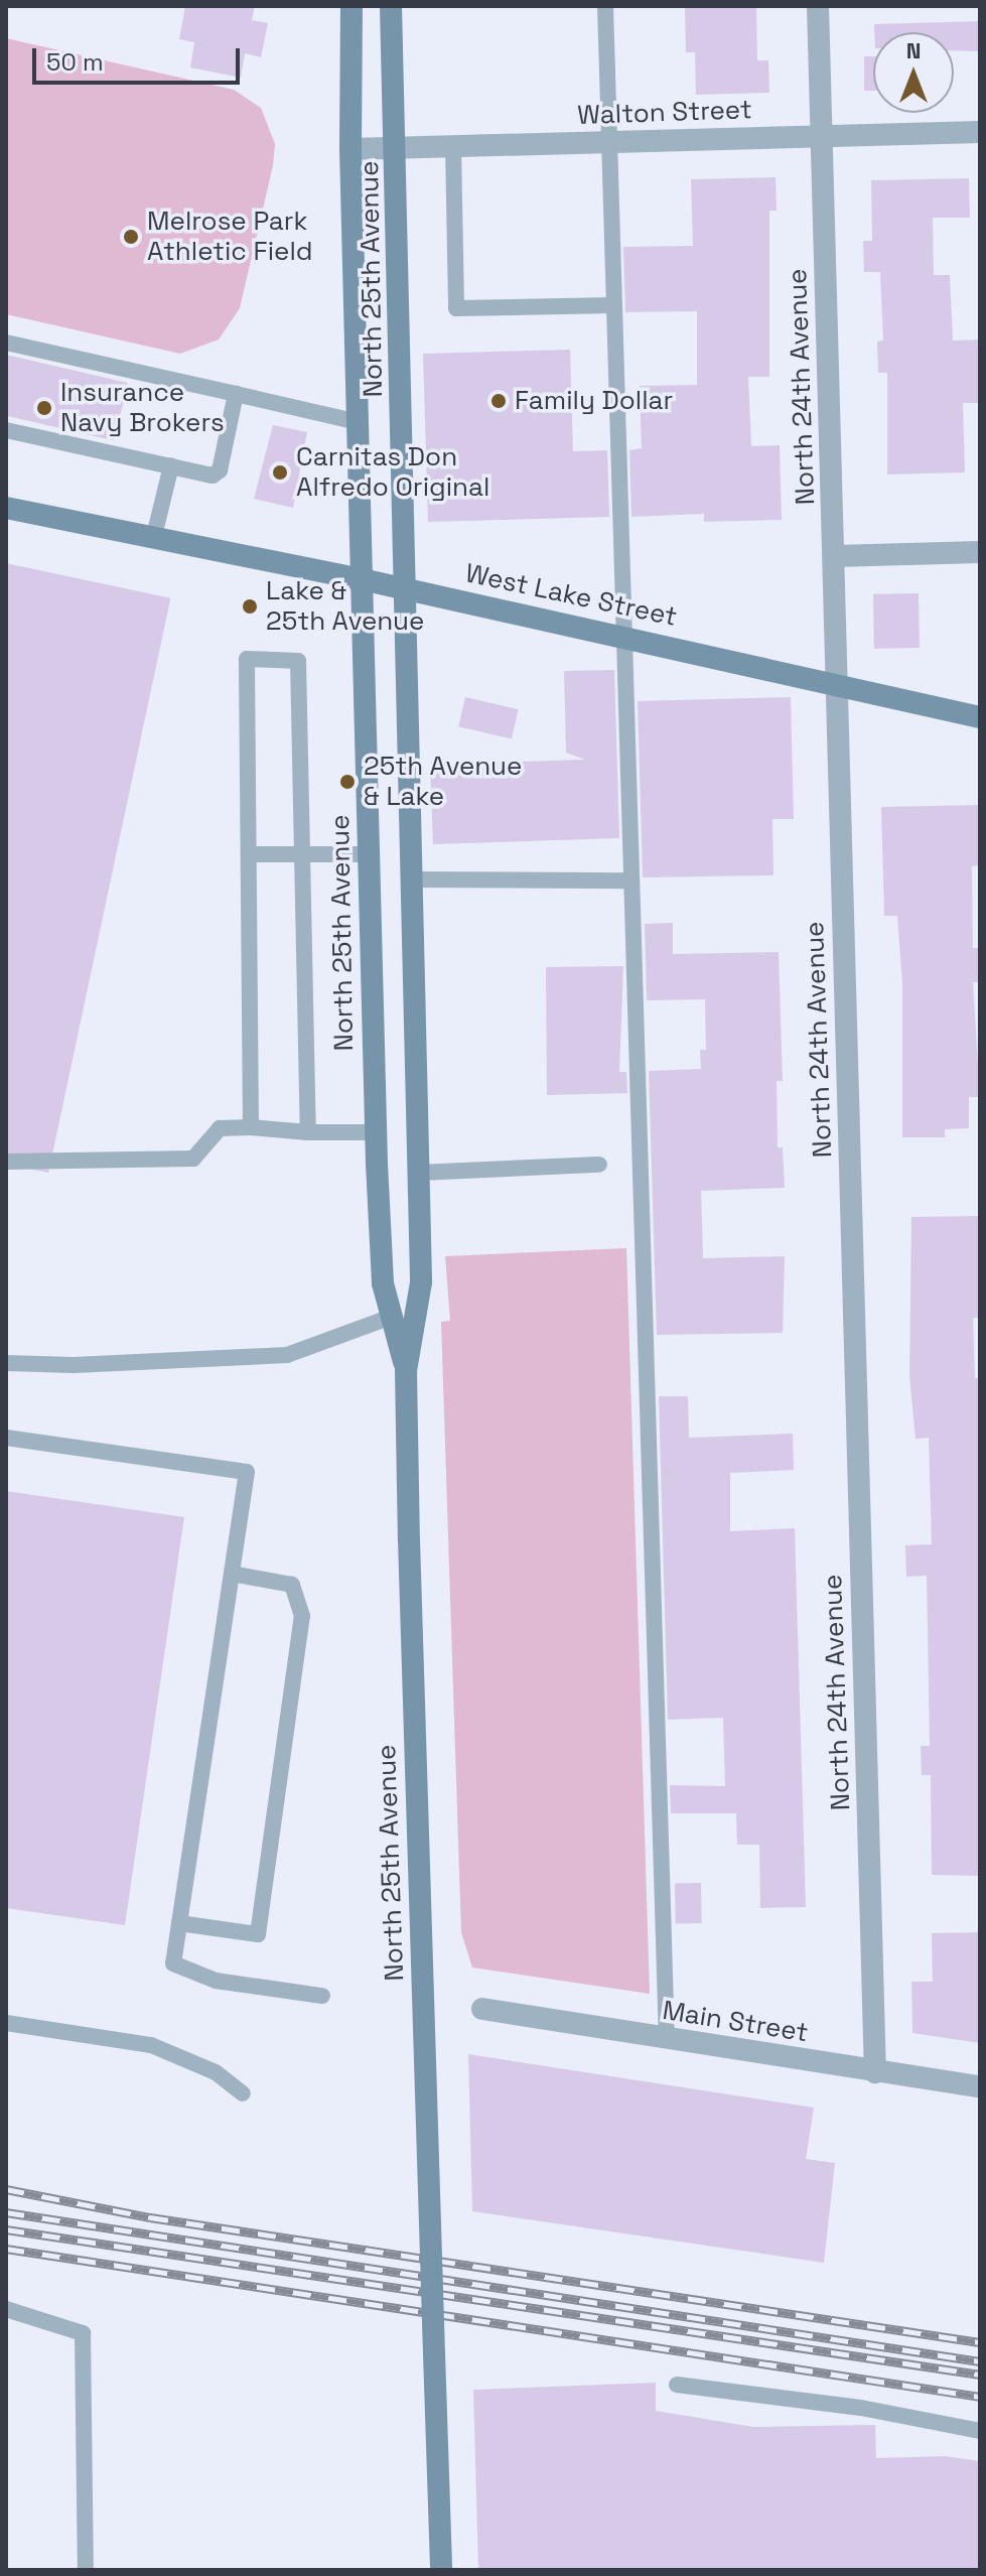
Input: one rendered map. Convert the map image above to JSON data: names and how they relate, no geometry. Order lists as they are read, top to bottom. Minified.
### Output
{"streets":{"main road":["North 25th Avenue","West Lake Street"],"street":["Walton Street","North 24th Avenue","Main Street"]},"crossings":[["Walton Street","North 25th Avenue"],["Walton Street","North 24th Avenue"],["North 25th Avenue","West Lake Street"],["North 24th Avenue","West Lake Street"],["North 24th Avenue","Main Street"]],"places":["Melrose Park Athletic Field","Family Dollar","Insurance Navy Brokers","Carnitas Don Alfredo Original","Lake & 25th Avenue","25th Avenue & Lake"],"scale_bar":"50 m","north":"top"}
